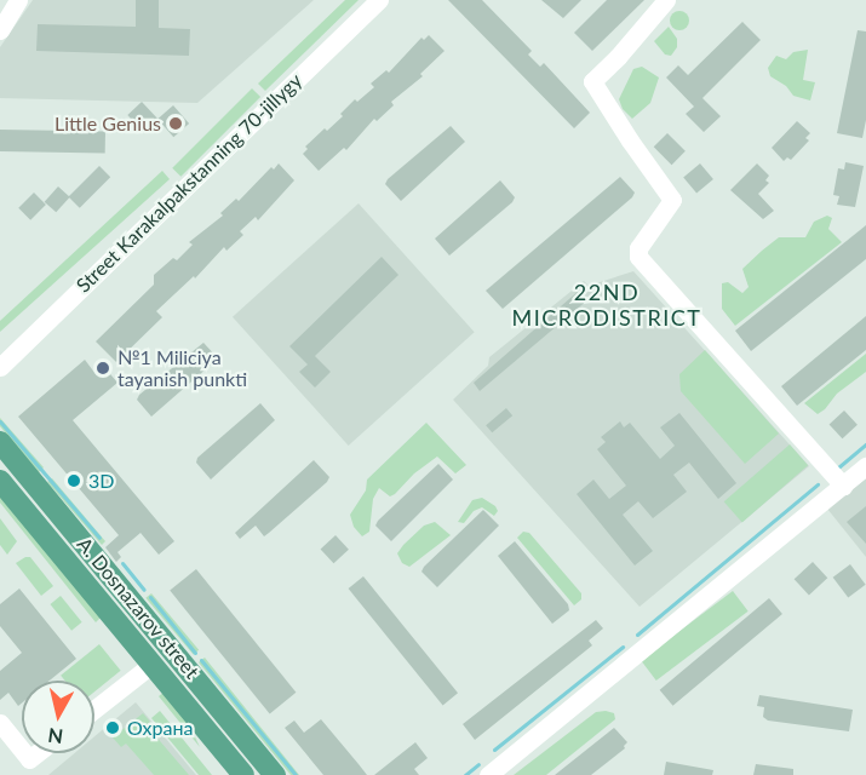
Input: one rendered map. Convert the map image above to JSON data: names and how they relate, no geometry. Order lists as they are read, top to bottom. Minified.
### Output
{"streets":{"main road":["A. Dosnazarov street"],"street":["Street Karakalpakstanning 70-jillygy"]},"districts":["22ND MICRODISTRICT"],"places":["Little Genius","№1 Miliciya tayanish punkti","3D","Охрана"],"north":"bottom"}
